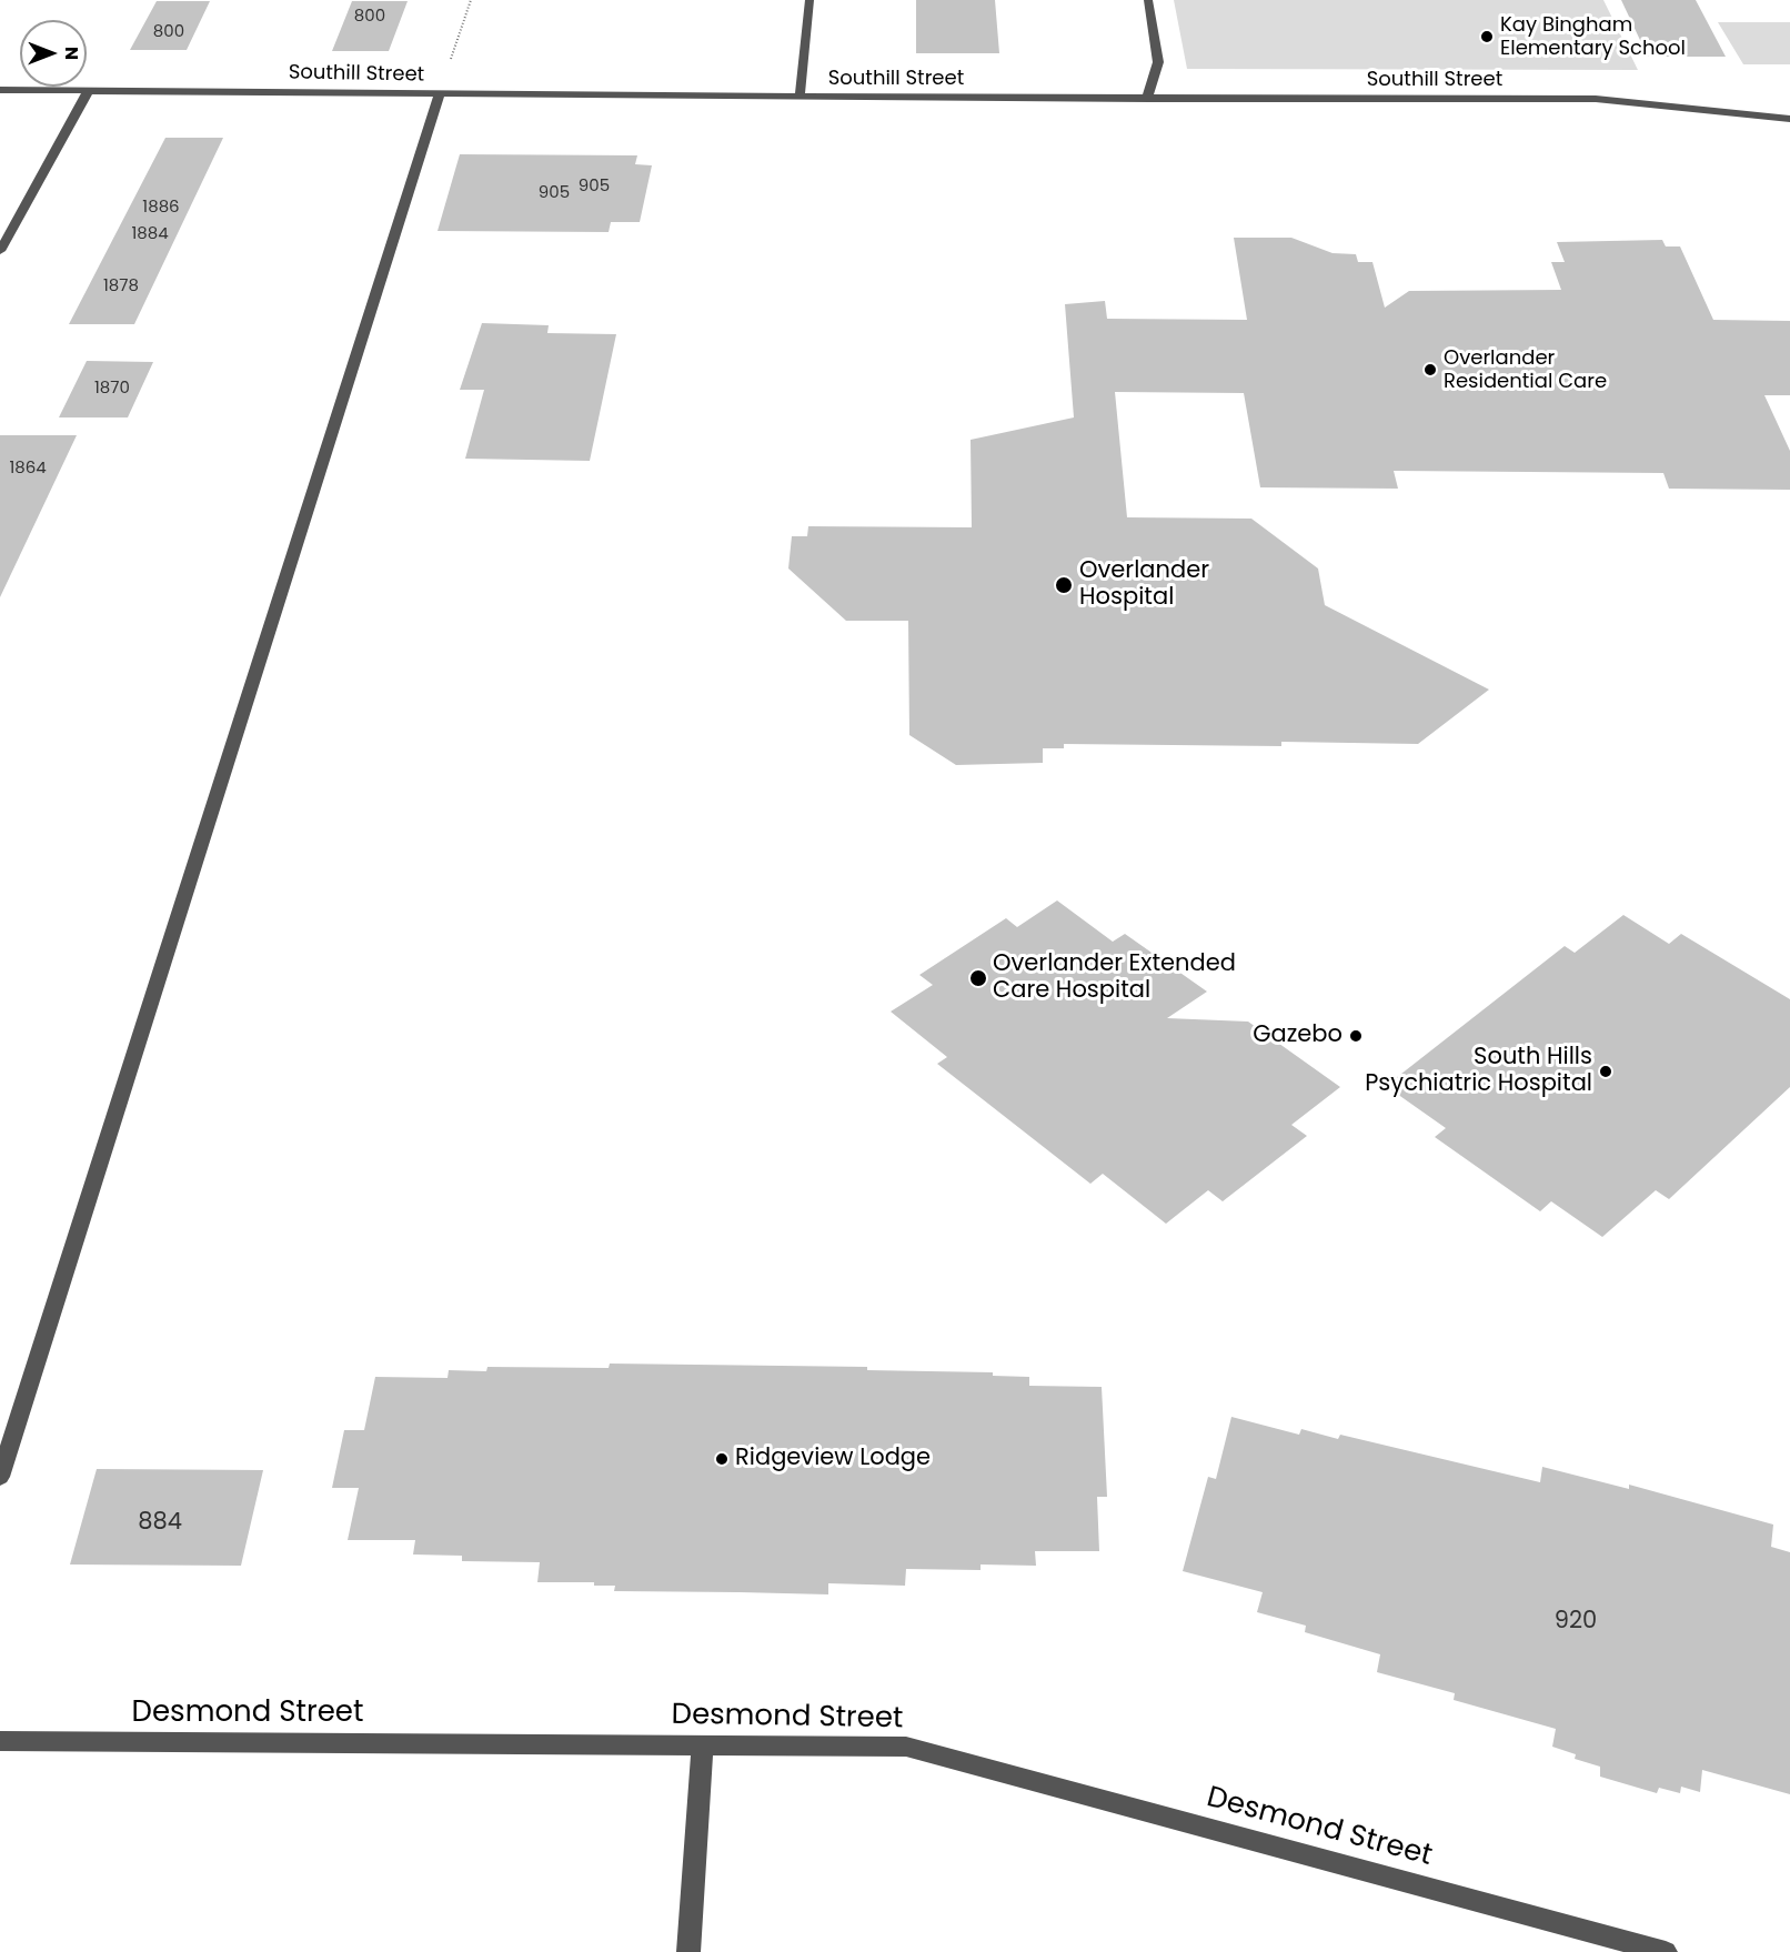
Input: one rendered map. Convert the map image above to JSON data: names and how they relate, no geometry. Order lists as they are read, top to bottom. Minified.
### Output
{"streets":{"street":["Southill Street","Desmond Street"]},"places":["Kay Bingham Elementary School","Overlander Residential Care","Overlander Hospital","Overlander Extended Care Hospital","Gazebo","South Hills Psychiatric Hospital","Ridgeview Lodge"],"house_numbers":["800","800","905","905","1886","1884","1878","1870","1864","884","920"],"north":"right"}
